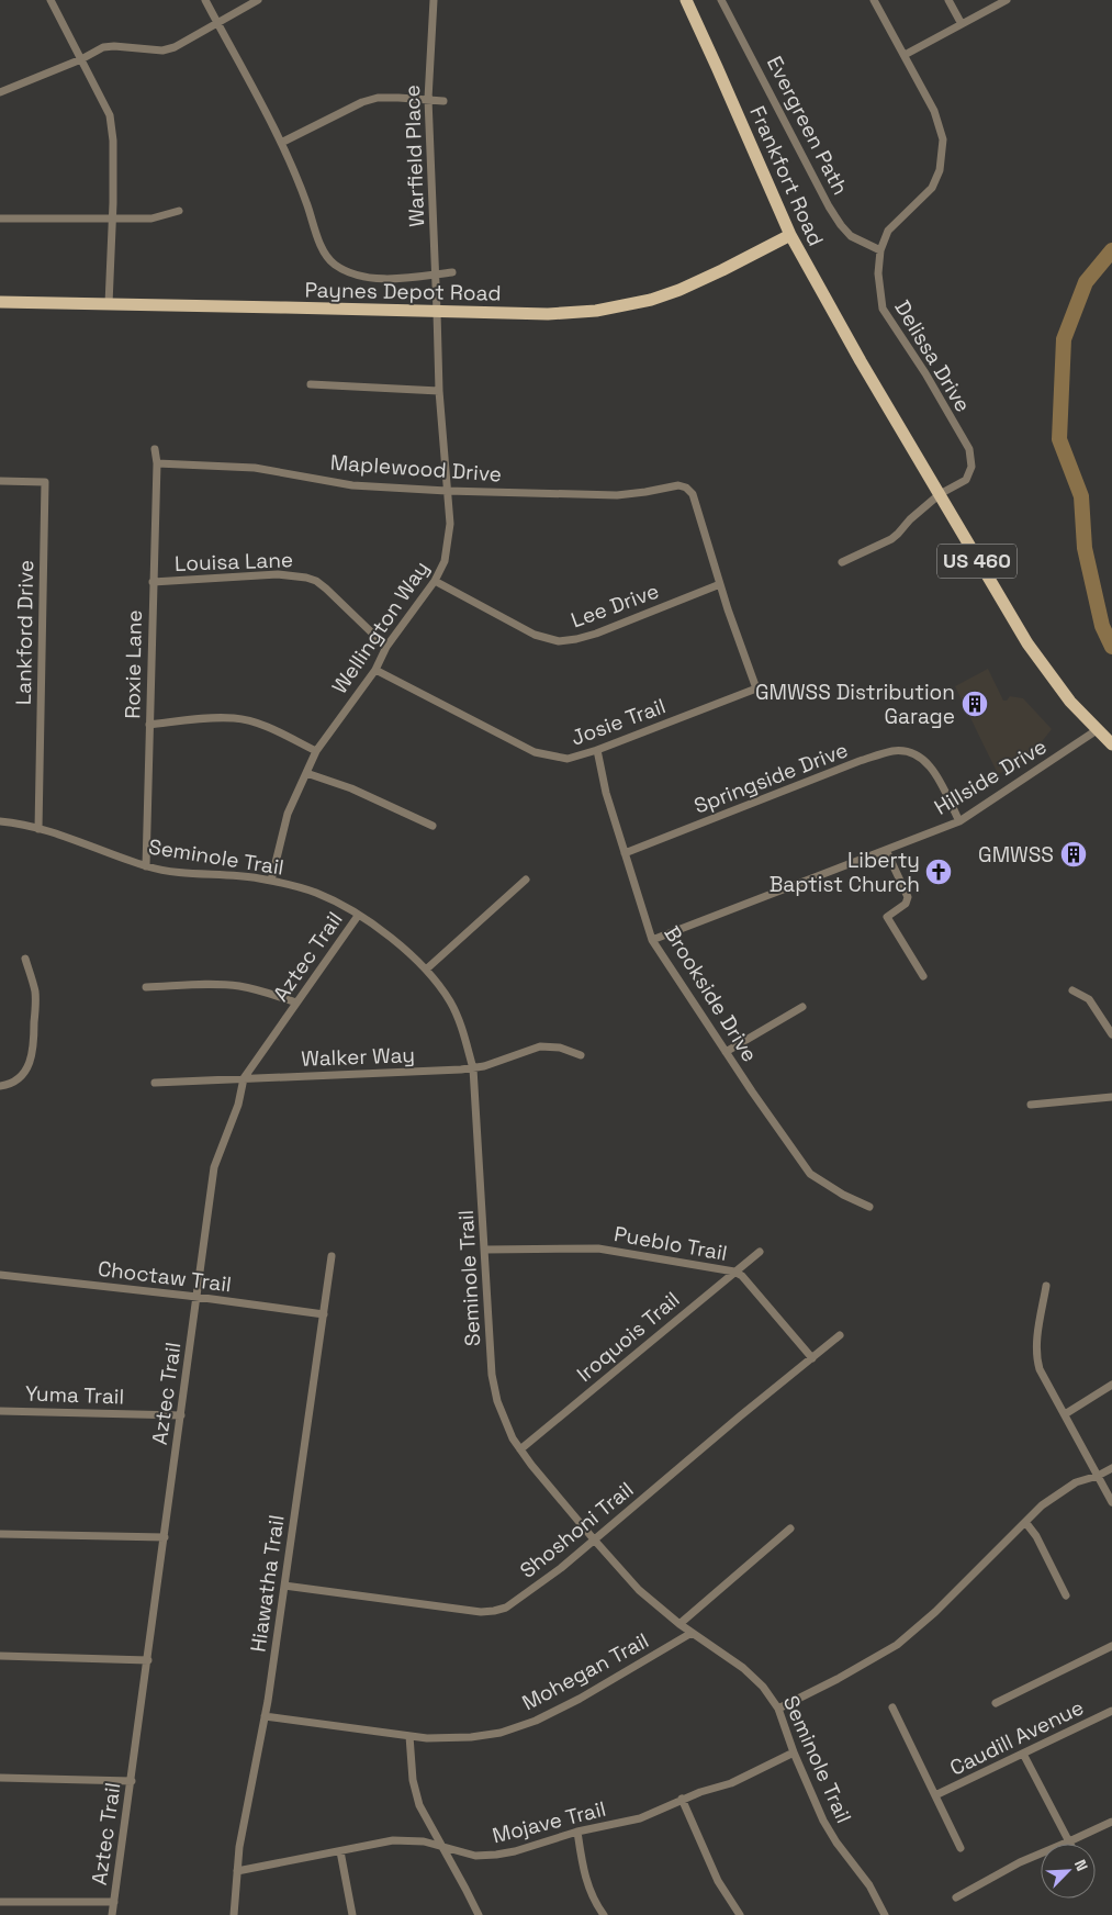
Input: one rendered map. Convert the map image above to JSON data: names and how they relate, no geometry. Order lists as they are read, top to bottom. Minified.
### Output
{"streets":{"main road":["Frankfort Road","Paynes Depot Road","US 460"],"street":["Evergreen Path","Warfield Place","Delissa Drive","Maplewood Drive","Louisa Lane","Lee Drive","Wellington Way","Lankford Drive","Roxie Lane","Josie Trail","Hillside Drive","Springside Drive","Seminole Trail","Aztec Trail","Brookside Drive","Walker Way","Pueblo Trail","Choctaw Trail","Iroquois Trail","Yuma Trail","Shoshoni Trail","Hiawatha Trail","Mohegan Trail","Caudill Avenue","Mojave Trail"]},"crossings":[["Evergreen Path","Delissa Drive"],["Warfield Place","Paynes Depot Road"],["Warfield Place","Wellington Way"],["Frankfort Road","Paynes Depot Road"],["Frankfort Road","Delissa Drive"],["Frankfort Road","US 460"],["Paynes Depot Road","Wellington Way"],["Delissa Drive","US 460"],["Maplewood Drive","Lee Drive"],["Maplewood Drive","Wellington Way"],["Maplewood Drive","Roxie Lane"],["Maplewood Drive","Josie Trail"],["Louisa Lane","Wellington Way"],["Louisa Lane","Roxie Lane"],["US 460","Hillside Drive"],["Lee Drive","Wellington Way"],["Lee Drive","Josie Trail"],["Wellington Way","Josie Trail"],["Wellington Way","Seminole Trail"],["Lankford Drive","Seminole Trail"],["Roxie Lane","Seminole Trail"],["Josie Trail","Brookside Drive"],["Hillside Drive","Springside Drive"],["Hillside Drive","Brookside Drive"],["Springside Drive","Brookside Drive"],["Seminole Trail","Aztec Trail"],["Seminole Trail","Walker Way"],["Seminole Trail","Pueblo Trail"],["Seminole Trail","Iroquois Trail"],["Seminole Trail","Shoshoni Trail"],["Seminole Trail","Mohegan Trail"],["Seminole Trail","Mojave Trail"],["Aztec Trail","Walker Way"],["Aztec Trail","Choctaw Trail"],["Aztec Trail","Yuma Trail"],["Pueblo Trail","Iroquois Trail"],["Pueblo Trail","Shoshoni Trail"],["Choctaw Trail","Hiawatha Trail"],["Shoshoni Trail","Hiawatha Trail"],["Hiawatha Trail","Mohegan Trail"],["Hiawatha Trail","Mojave Trail"]],"places":{"building":["GMWSS Distribution Garage","GMWSS"],"church":["Liberty Baptist Church"]},"north":"top right"}
